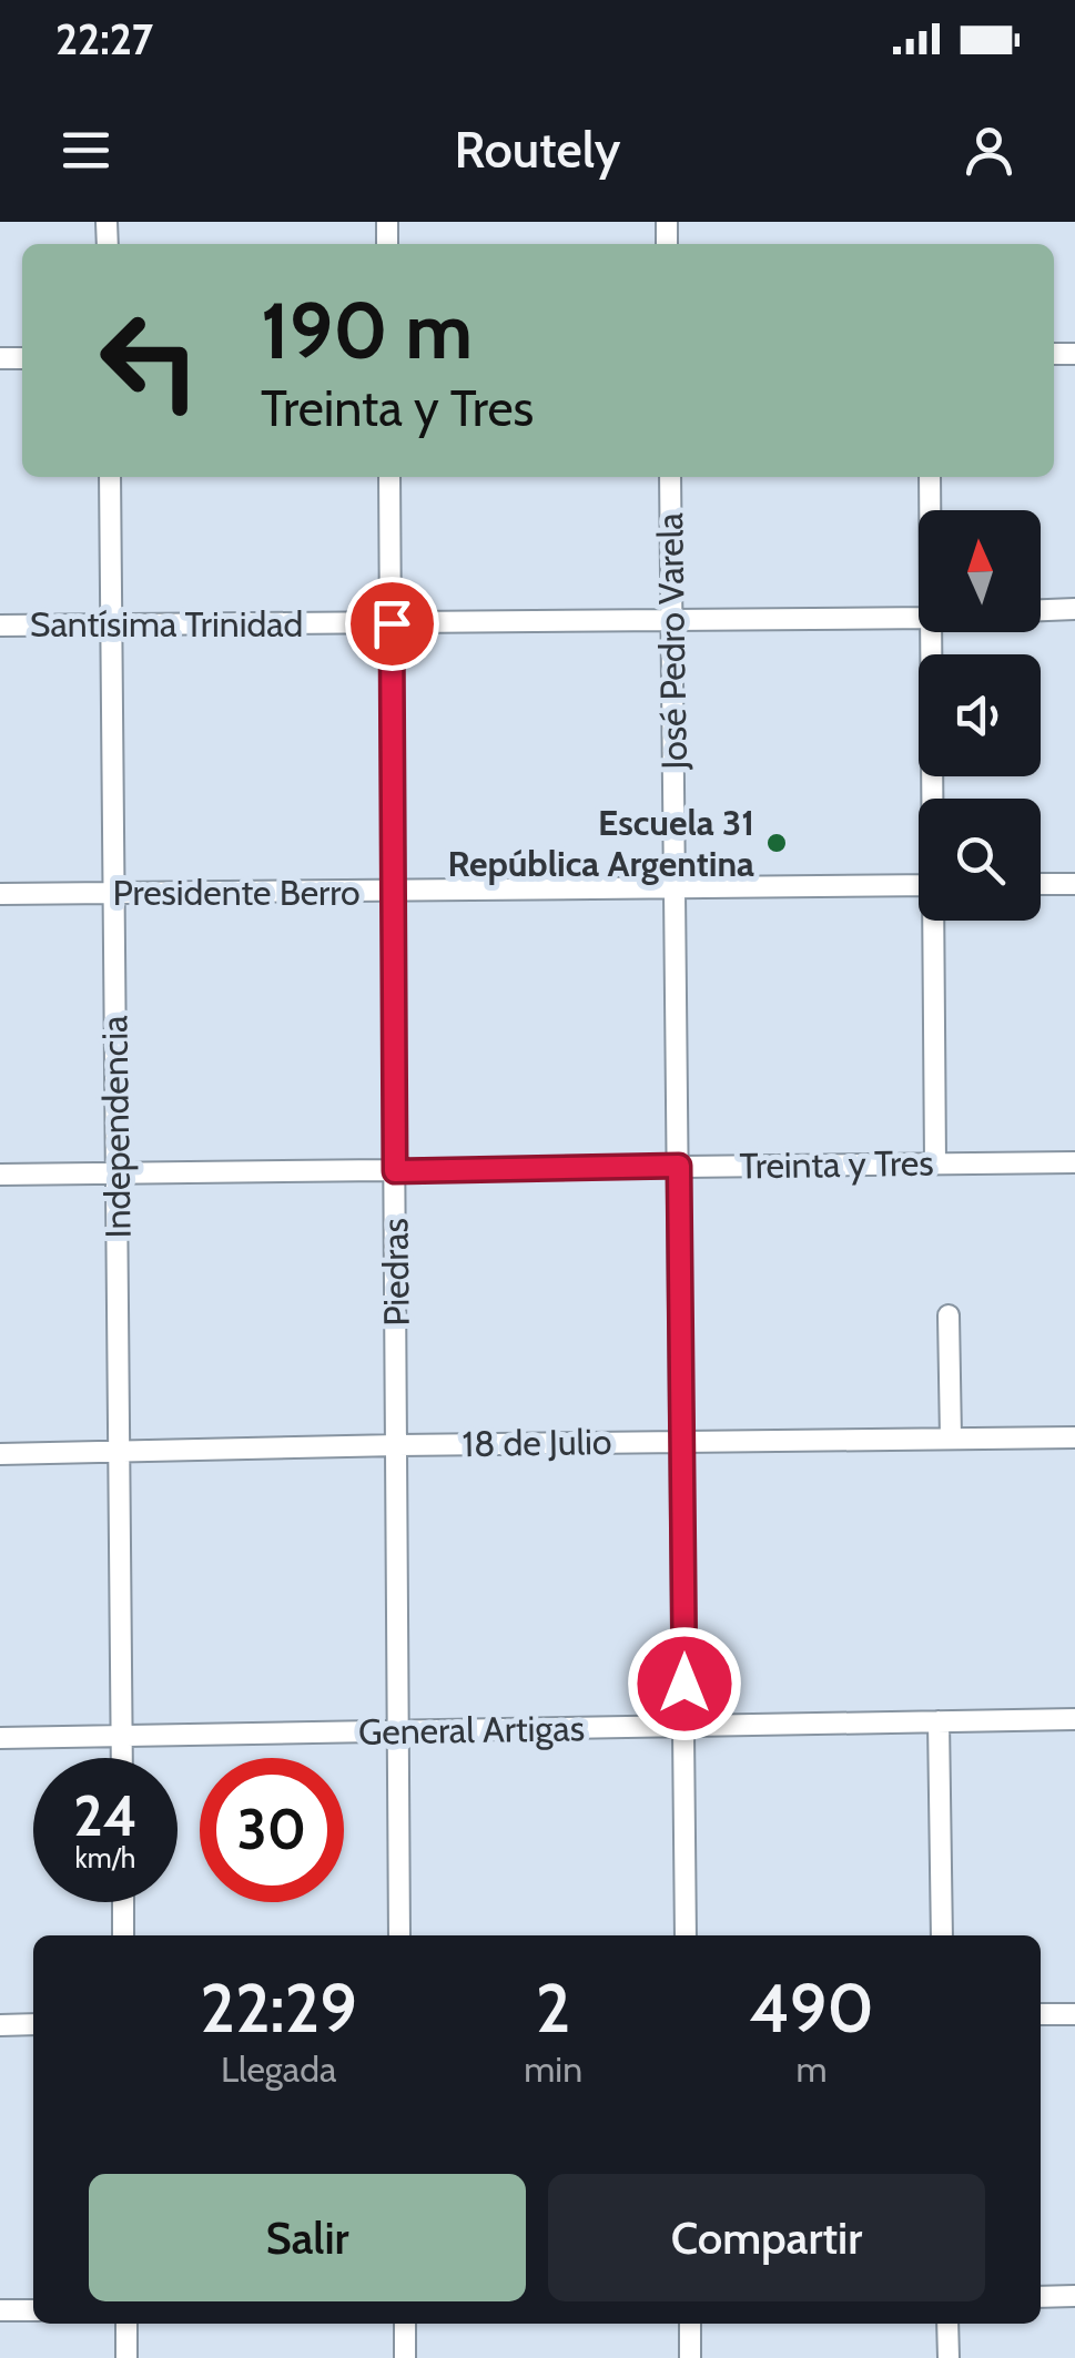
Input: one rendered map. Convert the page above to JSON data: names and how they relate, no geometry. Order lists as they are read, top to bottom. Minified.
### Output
{"streets":{"street":["Santísima Trinidad","José Pedro Varela","Presidente Berro","Independencia","Treinta y Tres","Piedras","18 de Julio","General Artigas"]},"crossings":[["Santísima Trinidad","José Pedro Varela"],["Santísima Trinidad","Independencia"],["Santísima Trinidad","Piedras"],["José Pedro Varela","Presidente Berro"],["José Pedro Varela","Treinta y Tres"],["José Pedro Varela","18 de Julio"],["José Pedro Varela","General Artigas"],["Presidente Berro","Independencia"],["Presidente Berro","Piedras"],["Independencia","Treinta y Tres"],["Independencia","18 de Julio"],["Independencia","General Artigas"],["Treinta y Tres","Piedras"],["Piedras","18 de Julio"],["Piedras","General Artigas"]],"places":["Escuela 31 República Argentina"],"north":"top","page":{"status":"22:27","header":"Routely","turn":["190 m","Treinta y Tres"],"speed":"24 km/h","limit":"30","eta":["22:29","Llegada","2","min","490","m"],"buttons":["Salir","Compartir"]}}
